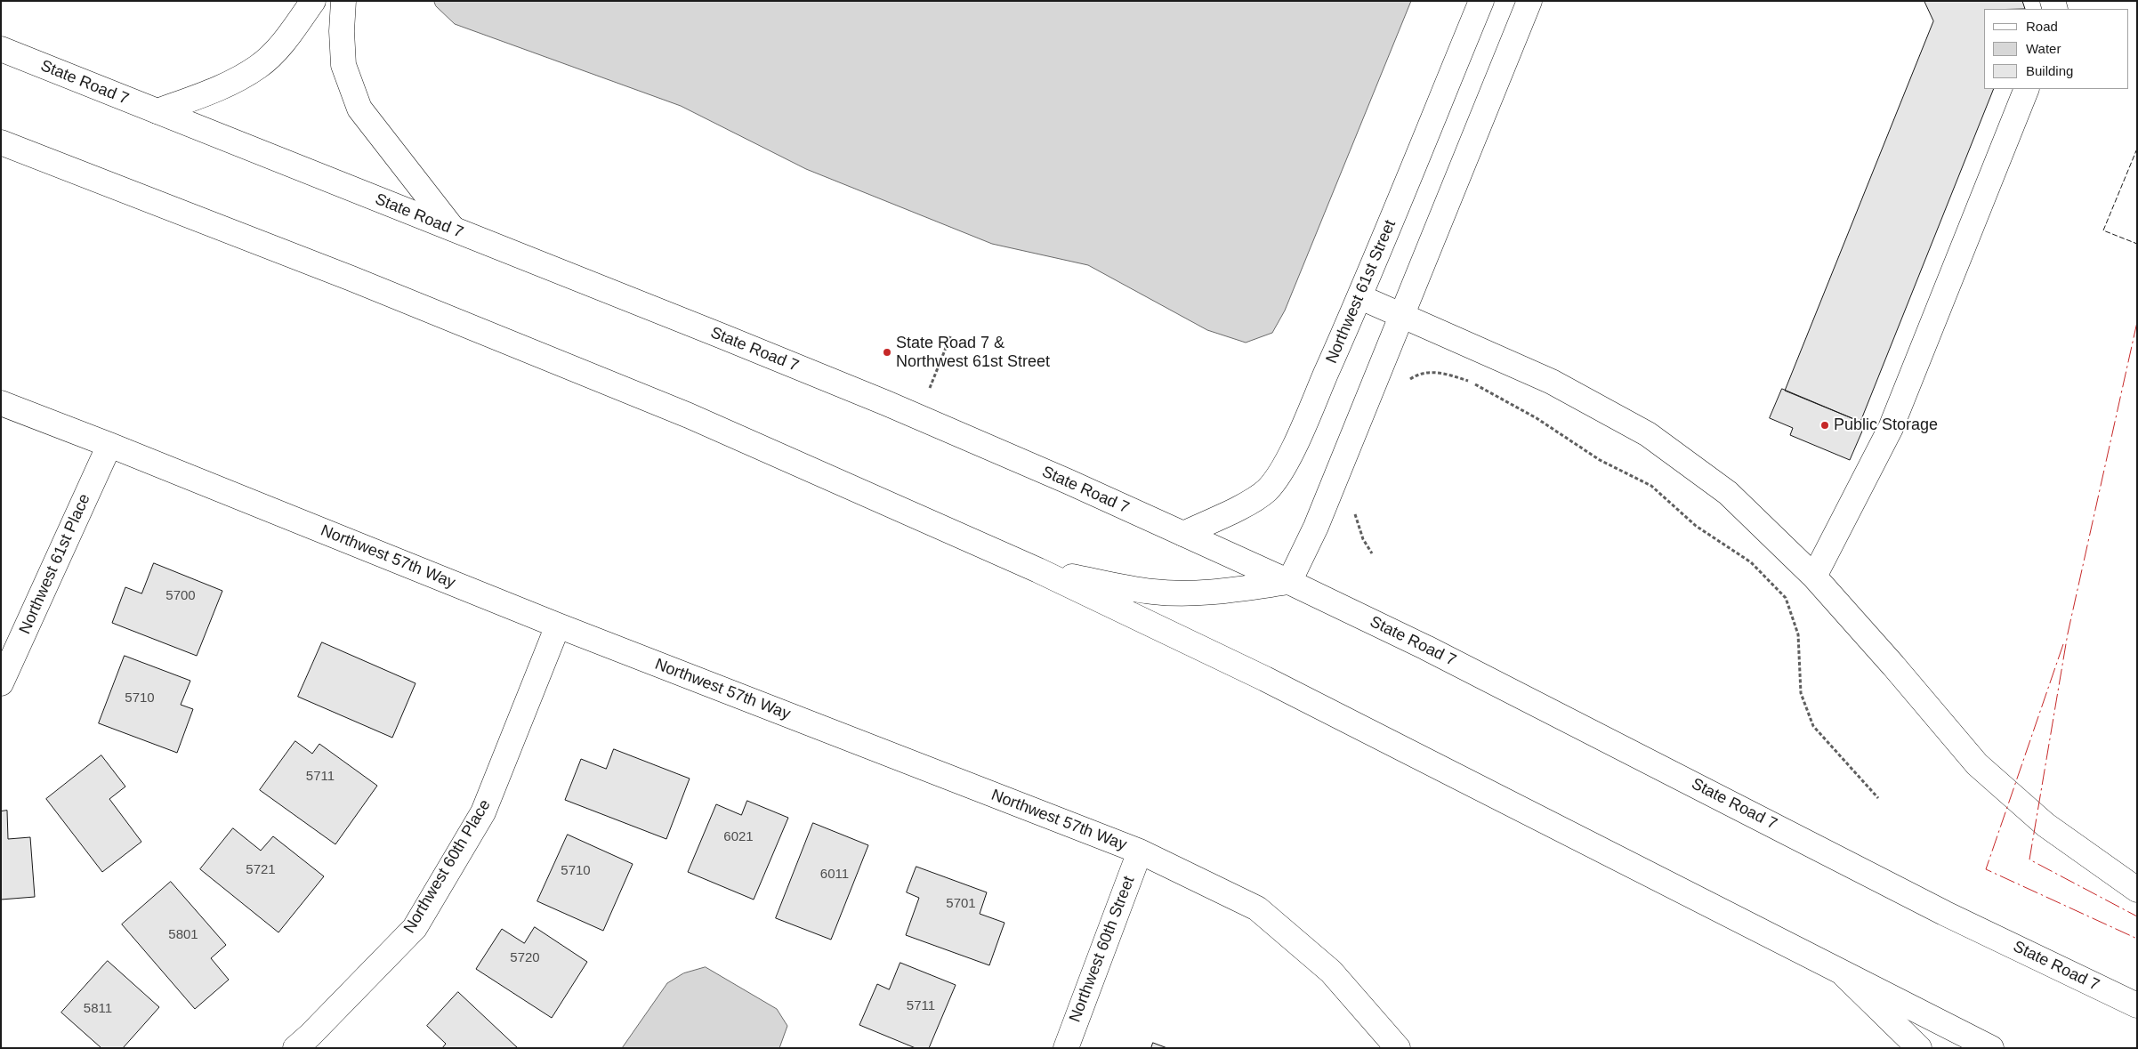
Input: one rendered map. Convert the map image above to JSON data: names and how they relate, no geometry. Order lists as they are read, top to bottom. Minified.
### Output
{"streets":{"main road":["State Road 7","Northwest 61st Street","Northwest 57th Way","Northwest 61st Place","Northwest 60th Place","Northwest 60th Street"]},"crossings":[["State Road 7","Northwest 61st Street"],["Northwest 57th Way","Northwest 61st Place"],["Northwest 57th Way","Northwest 60th Place"],["Northwest 57th Way","Northwest 60th Street"]],"places":["State Road 7 & Northwest 61st Street","Public Storage"],"house_numbers":["5700","5710","5711","6021","5721","5710","6011","5701","5801","5720","5711","5811"],"legend":["Road","Water","Building"]}
